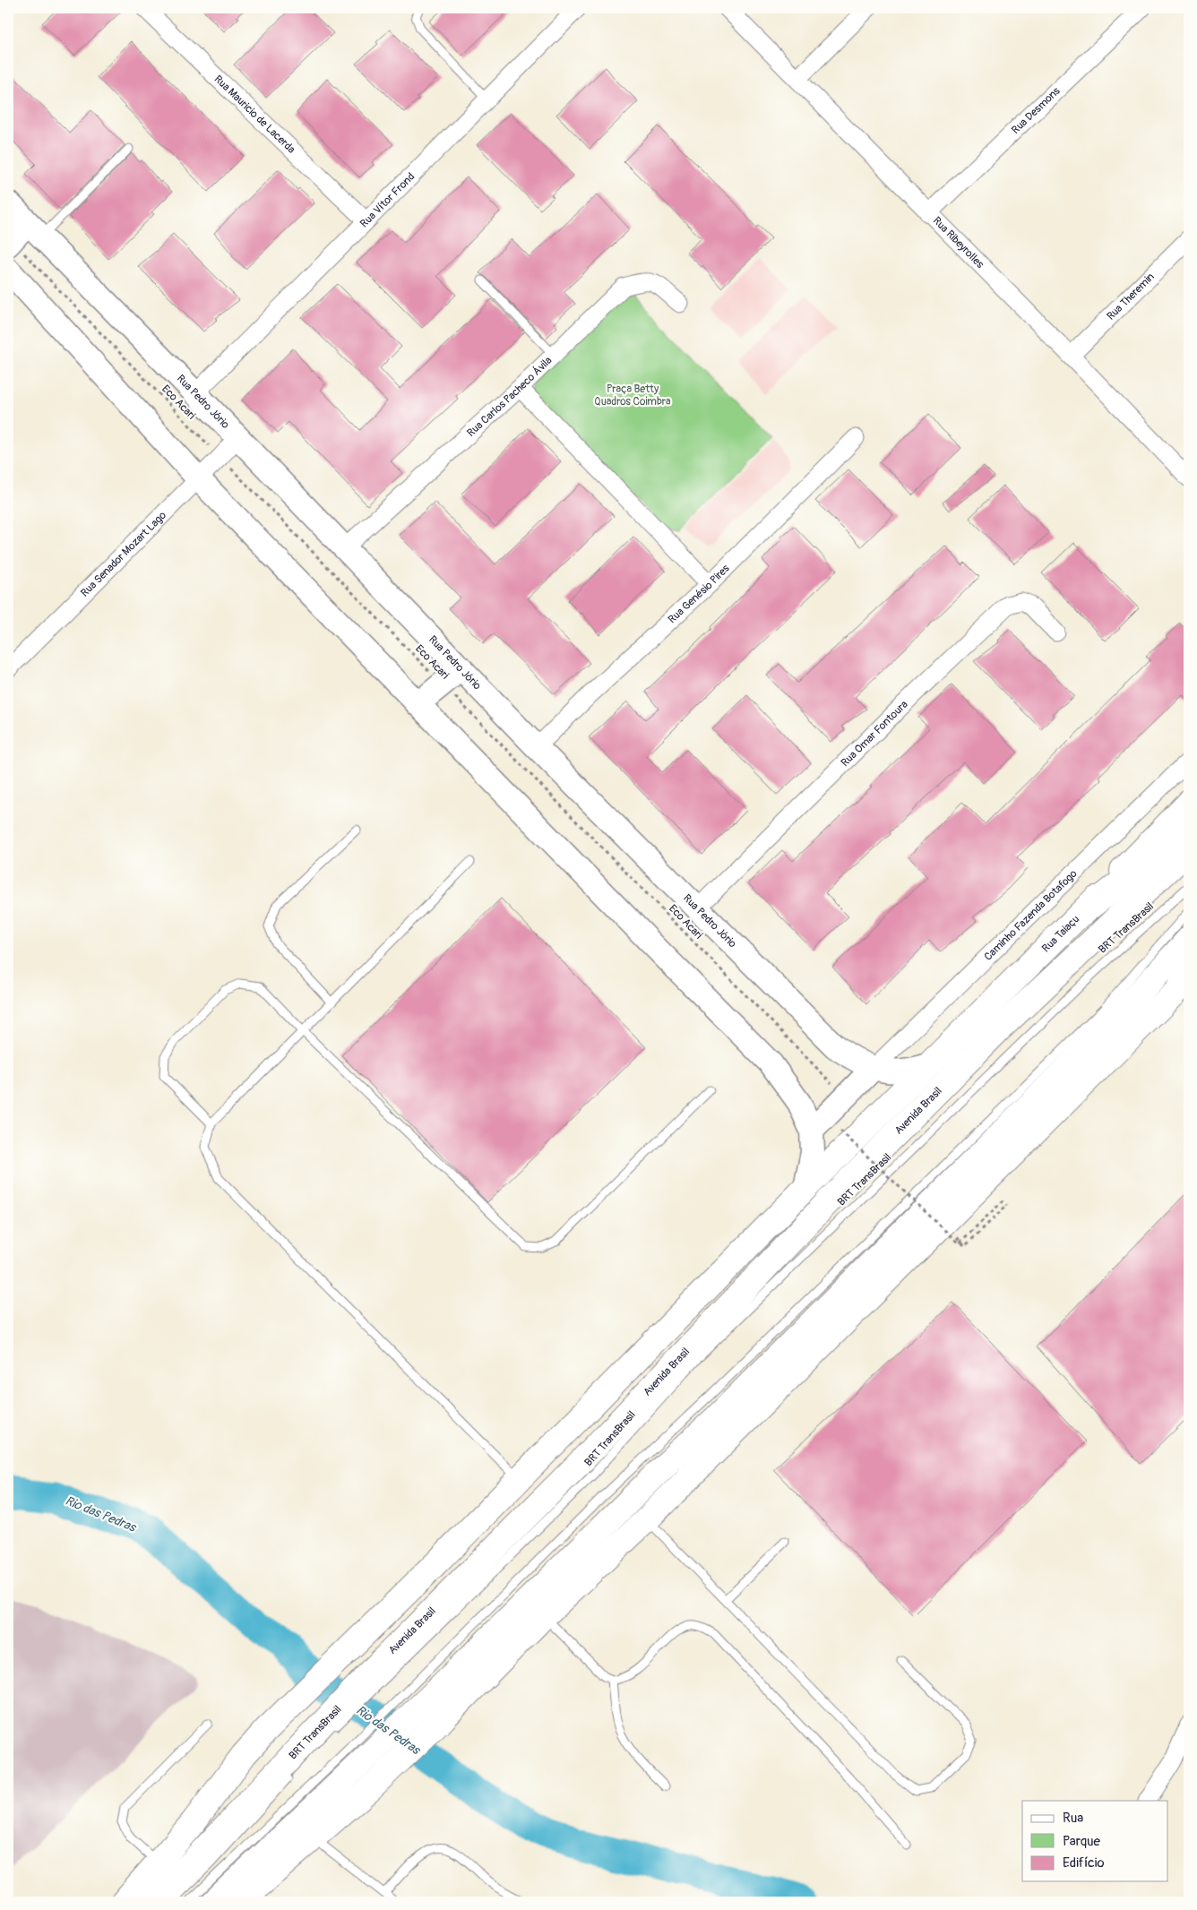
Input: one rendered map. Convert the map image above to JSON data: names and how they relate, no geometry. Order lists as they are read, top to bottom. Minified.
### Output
{"streets":{"main road":["Rua Pedro Jório","Rua Taiaçu","Avenida Brasil"],"street":["Rua Desmons","Rua Mauricio de Lacerda","Rua Vítor Frond","Rua Ribeyrolles","Rua Theremin","Rua Carlos Pacheco Ávila","Rua Senador Mozart Lago","Rua Genésio Pires","Rua Omar Fontoura","Caminho Fazenda Botafogo"],"lane":["BRT TransBrasil"],"path":["Eco Acari"]},"crossings":[["Rua Desmons","Rua Ribeyrolles"],["Rua Mauricio de Lacerda","Rua Vítor Frond"],["Rua Vítor Frond","Rua Pedro Jório"],["Rua Ribeyrolles","Rua Theremin"],["Rua Carlos Pacheco Ávila","Rua Pedro Jório"],["Rua Pedro Jório","Rua Senador Mozart Lago"],["Rua Pedro Jório","Rua Genésio Pires"],["Rua Pedro Jório","Rua Omar Fontoura"],["Rua Pedro Jório","Caminho Fazenda Botafogo"],["Rua Pedro Jório","Rua Taiaçu"],["Eco Acari","Rua Senador Mozart Lago"],["BRT TransBrasil","Avenida Brasil"]],"water":["Rio das Pedras"],"parks":["Praça Betty Quadros Coimbra"],"legend":["Rua","Parque","Edifício"]}
